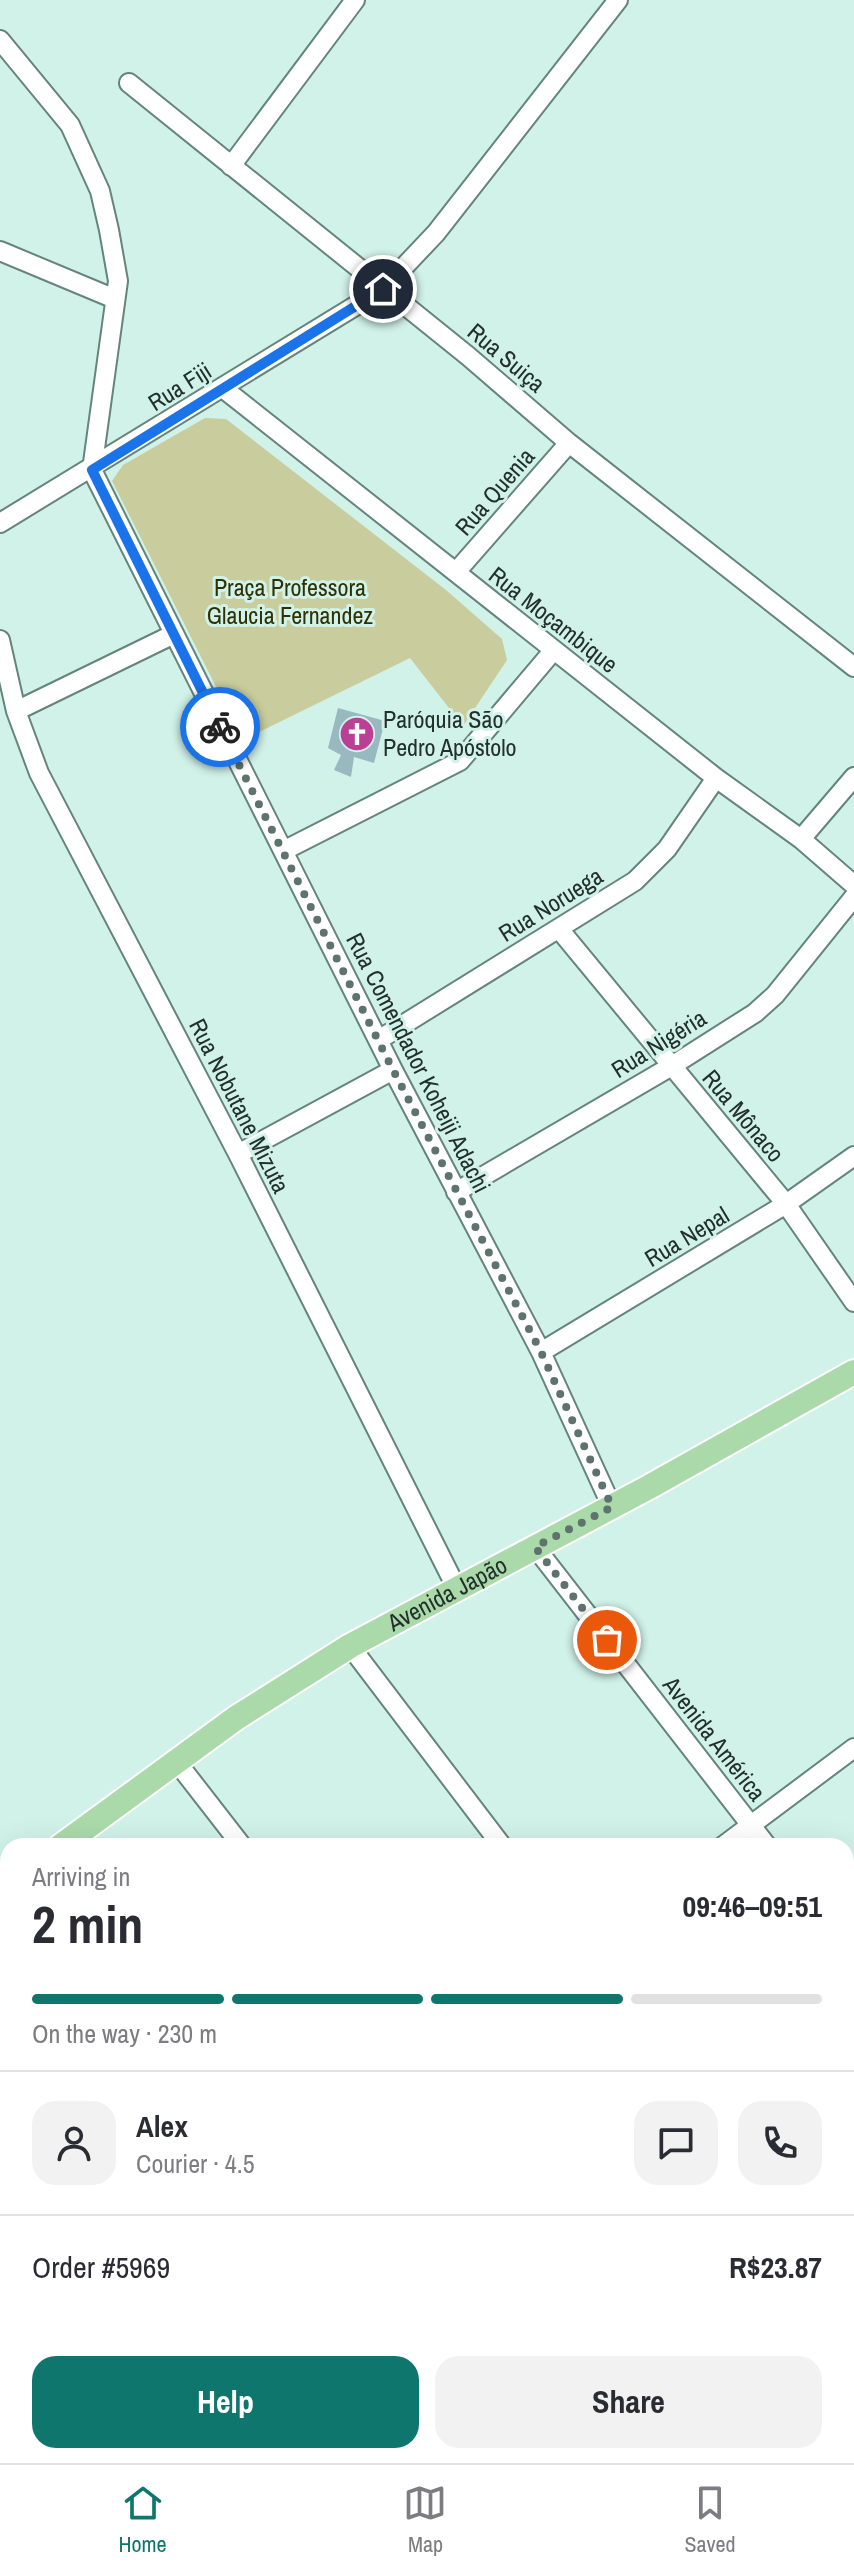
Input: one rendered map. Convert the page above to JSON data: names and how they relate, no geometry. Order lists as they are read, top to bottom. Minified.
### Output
{"streets":{"main road":["Avenida Japão"],"street":["Rua Suiça","Rua Fiji","Rua Quenia","Rua Moçambique","Rua Noruega","Rua Nigéria","Rua Comendador Koheiji Adachi","Rua Nobutane Mizuta","Rua Mônaco","Rua Nepal","Avenida América"]},"crossings":[["Rua Suiça","Rua Fiji"],["Rua Suiça","Rua Quenia"],["Rua Fiji","Rua Moçambique"],["Rua Fiji","Rua Comendador Koheiji Adachi"],["Rua Quenia","Rua Moçambique"],["Rua Moçambique","Rua Noruega"],["Rua Noruega","Rua Comendador Koheiji Adachi"],["Rua Noruega","Rua Mônaco"],["Rua Nigéria","Rua Comendador Koheiji Adachi"],["Rua Nigéria","Rua Mônaco"],["Rua Comendador Koheiji Adachi","Rua Nepal"],["Rua Comendador Koheiji Adachi","Avenida Japão"],["Rua Nobutane Mizuta","Avenida Japão"],["Rua Mônaco","Rua Nepal"],["Avenida Japão","Avenida América"]],"parks":["Praça Professora Glaucia Fernandez"],"places":{"church":["Paróquia São Pedro Apóstolo"]},"page":{"heading":["2 min","Arriving in","09:46–09:51"],"panel":["Alex","Courier · 4.5","Order #5969","R$23.87"],"bar":"On the way · 230 m","buttons":["Help","Share"],"tabs":["Home","Map","Saved"]}}
